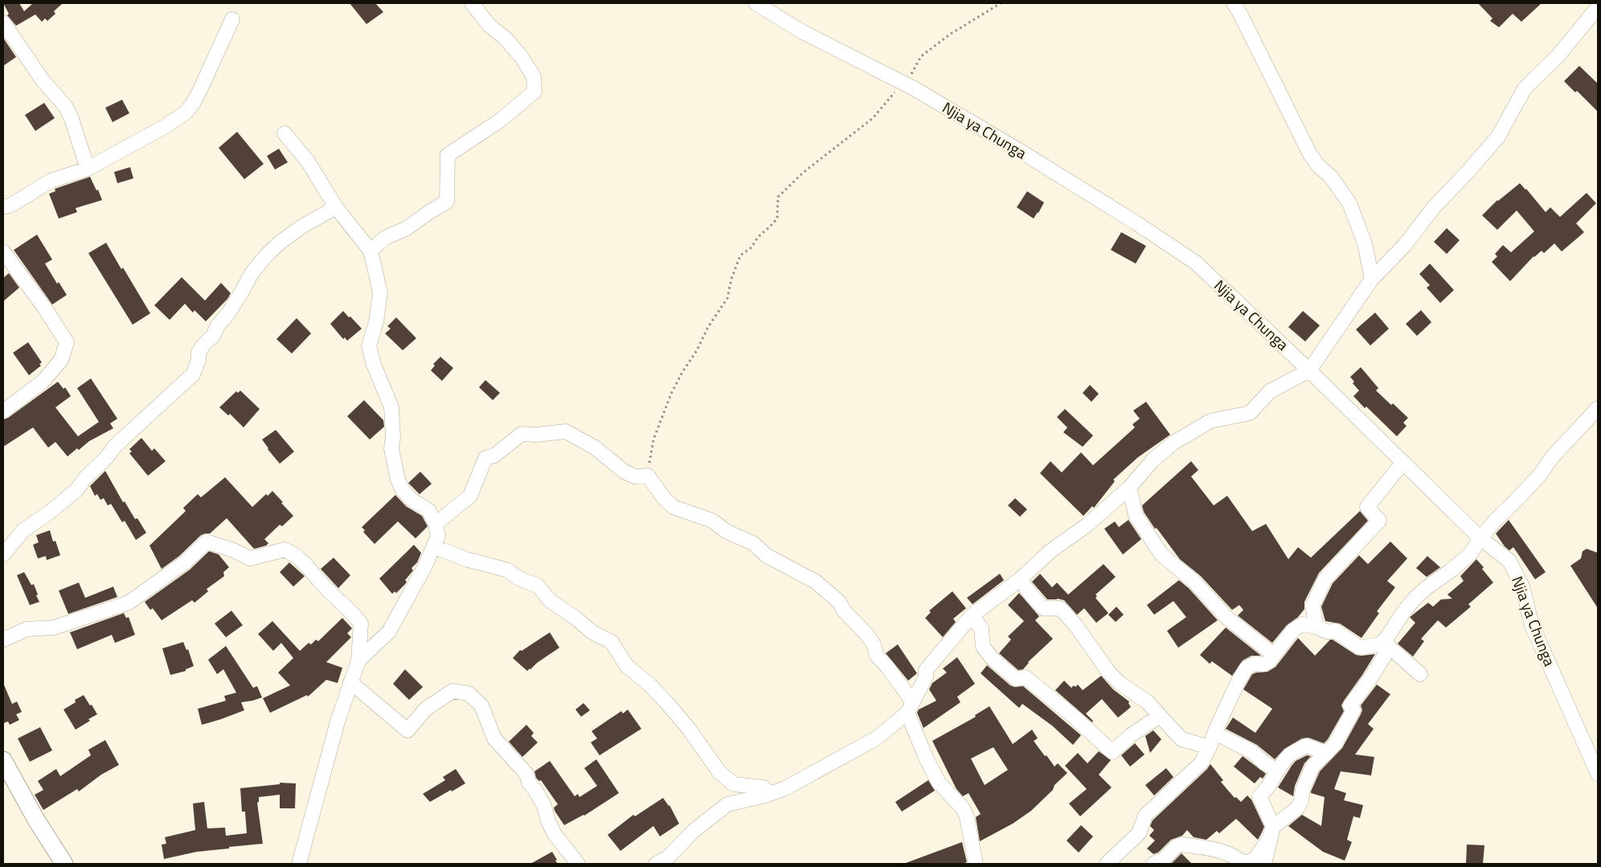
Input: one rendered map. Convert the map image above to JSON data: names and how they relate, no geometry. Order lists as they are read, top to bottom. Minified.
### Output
{"streets":{"street":["Njia ya Chunga"]}}
